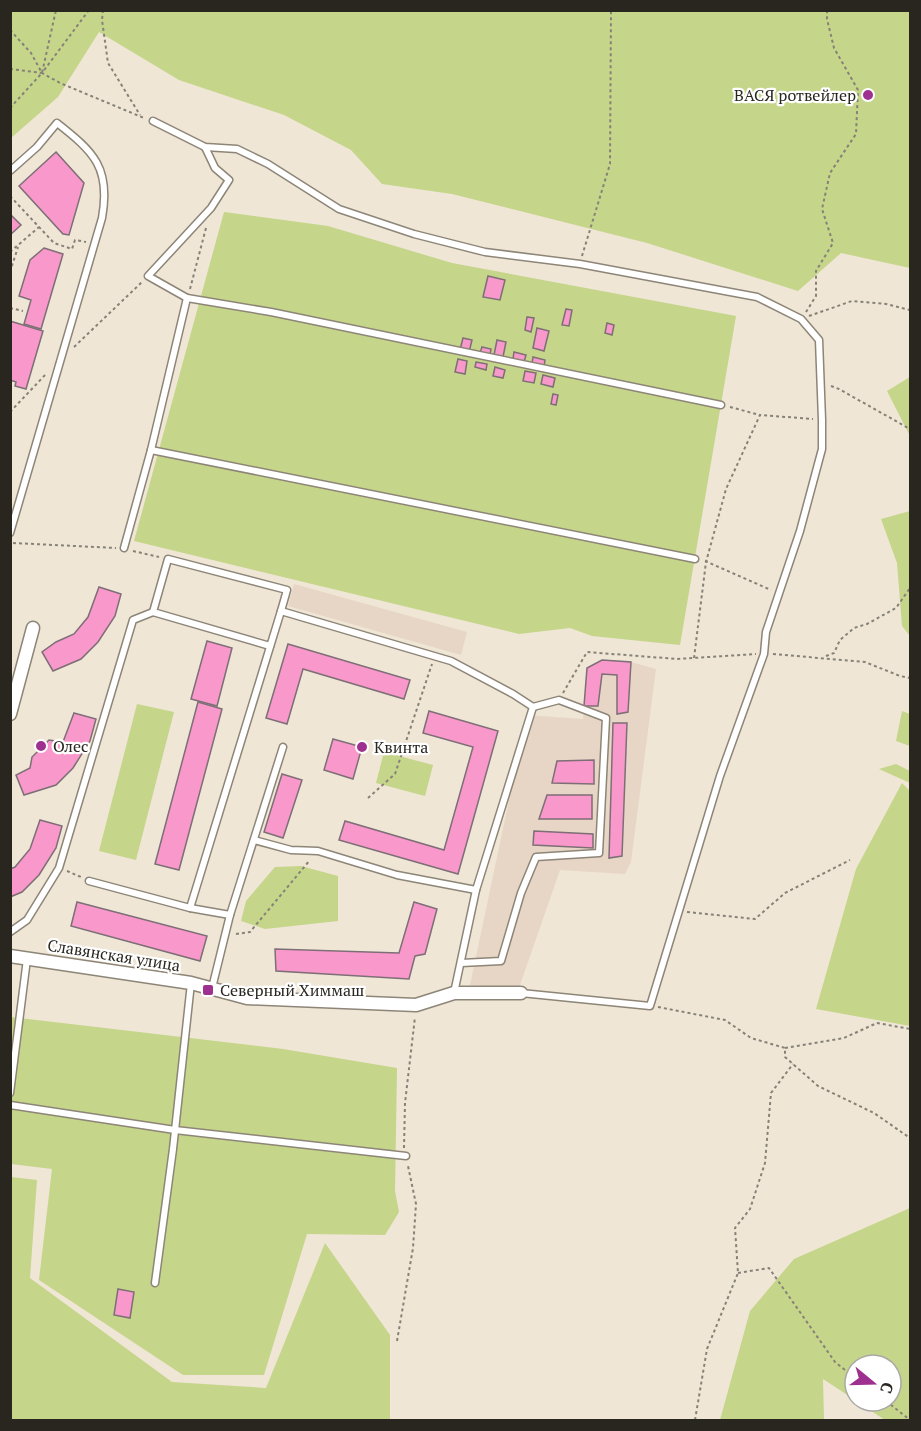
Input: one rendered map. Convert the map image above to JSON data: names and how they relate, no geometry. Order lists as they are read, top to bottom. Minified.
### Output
{"streets":{"street":["Славянская улица"]},"places":{"other":["ВАСЯ ротвейлер","Олес","Квинта"],"transit":["Северный Химмаш"]},"north":"right"}
